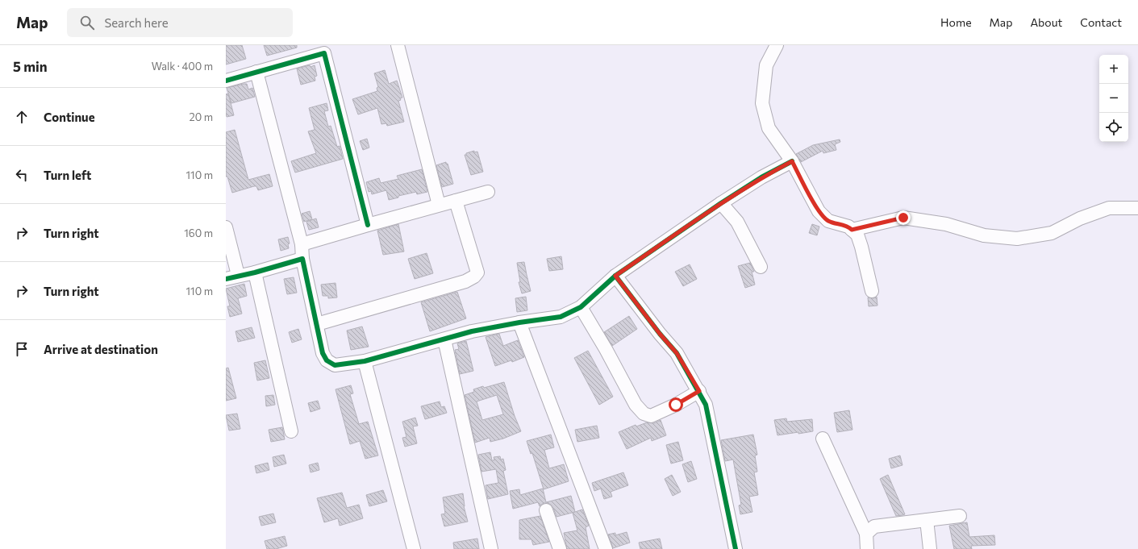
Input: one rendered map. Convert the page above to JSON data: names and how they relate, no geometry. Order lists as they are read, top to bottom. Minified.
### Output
{"page":{"header":"Map","search":"Search here","nav":["Home","Map","About","Contact"],"heading":["5 min","Walk · 400 m"],"map_buttons":["+","−"],"list":[["Continue","20 m"],["Turn left","110 m"],["Turn right","160 m"],["Turn right","110 m"],"Arrive at destination"]}}
